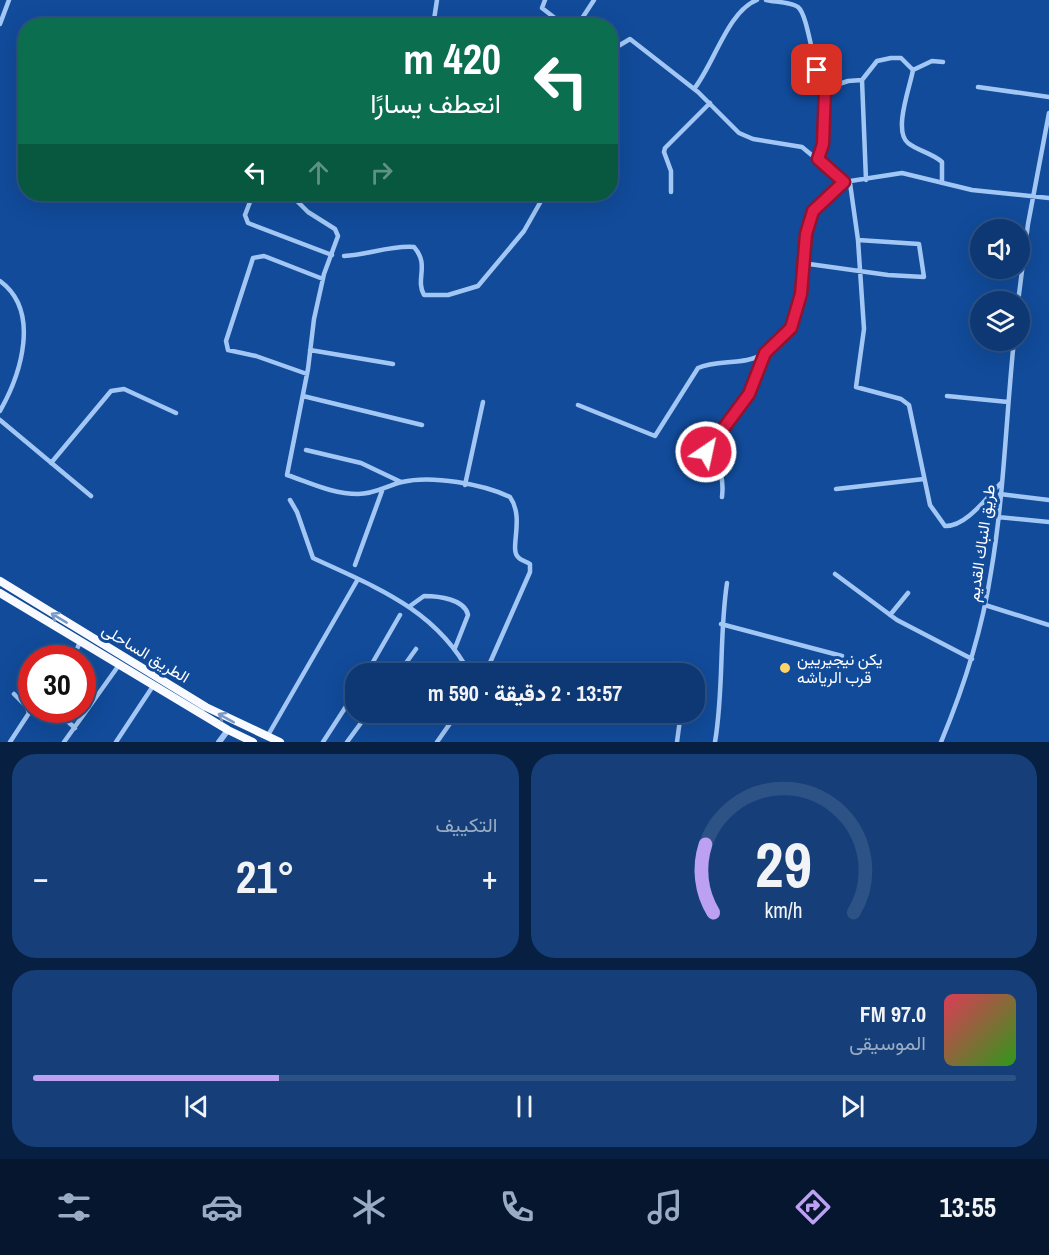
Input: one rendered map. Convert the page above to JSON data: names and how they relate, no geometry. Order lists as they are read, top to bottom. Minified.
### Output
{"streets":{"highway":["الطريق الساحلى"],"street":["طريق النباك القديم"]},"places":["يكن نيجيريين قرب الرياشه"],"page":{"turn":["420 m","انعطف يسارًا"],"limit":"30","trip":"13:57 · 2 دقيقة · 590 m","tile":"التكييف","heat":["−","21°","+"],"song":["97.0 FM","الموسيقى"],"tabs":"13:55","gauge":["29","km/h"]}}
